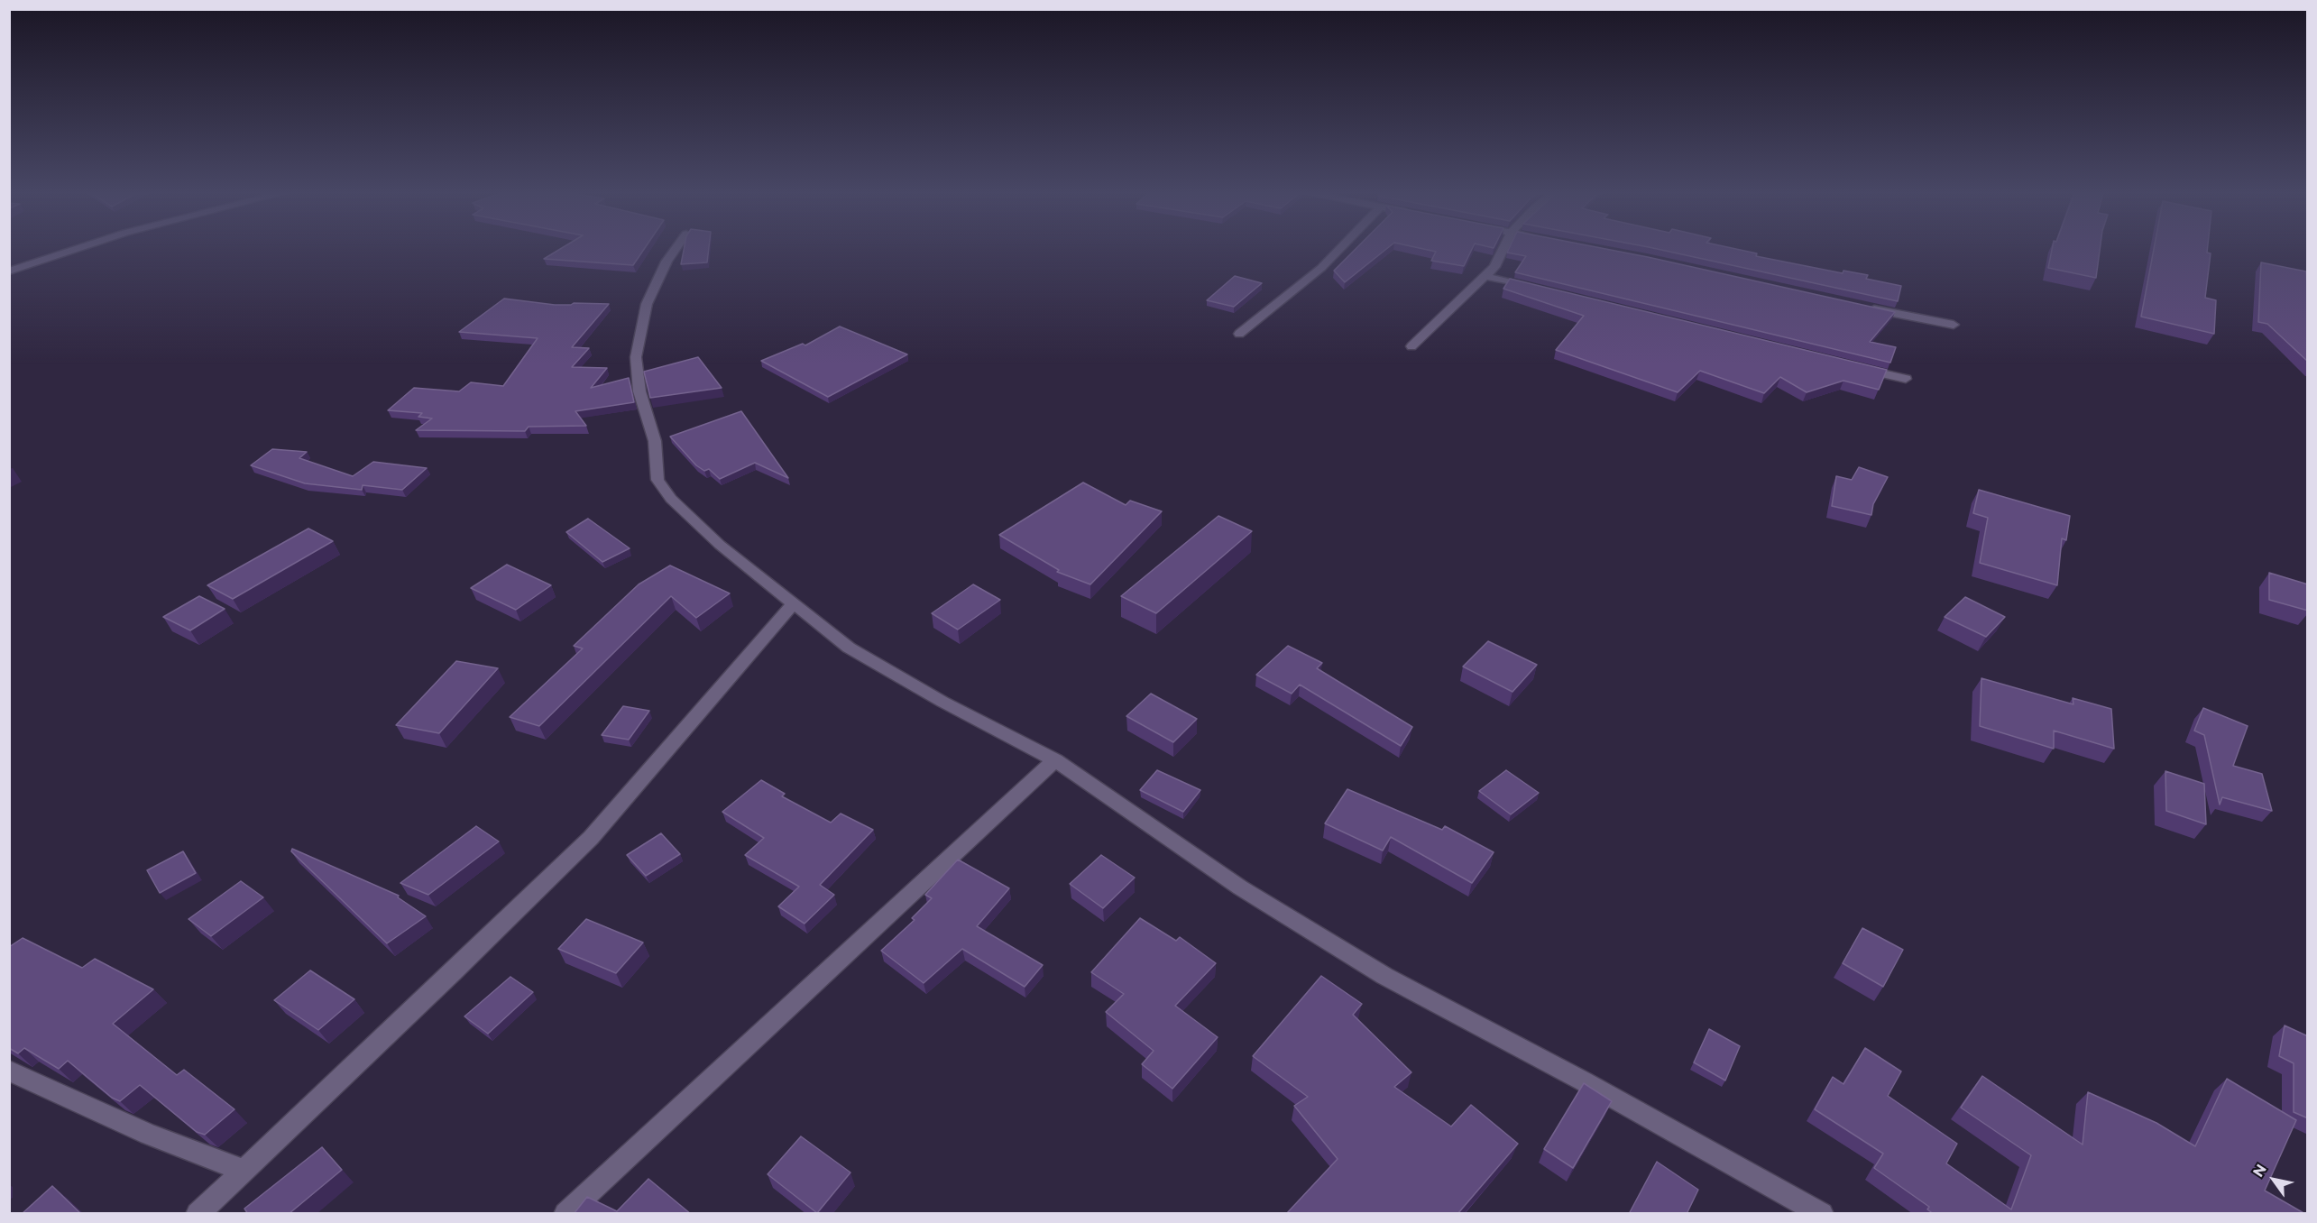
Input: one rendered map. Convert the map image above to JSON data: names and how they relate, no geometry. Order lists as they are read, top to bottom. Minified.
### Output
{"north":"top left"}
